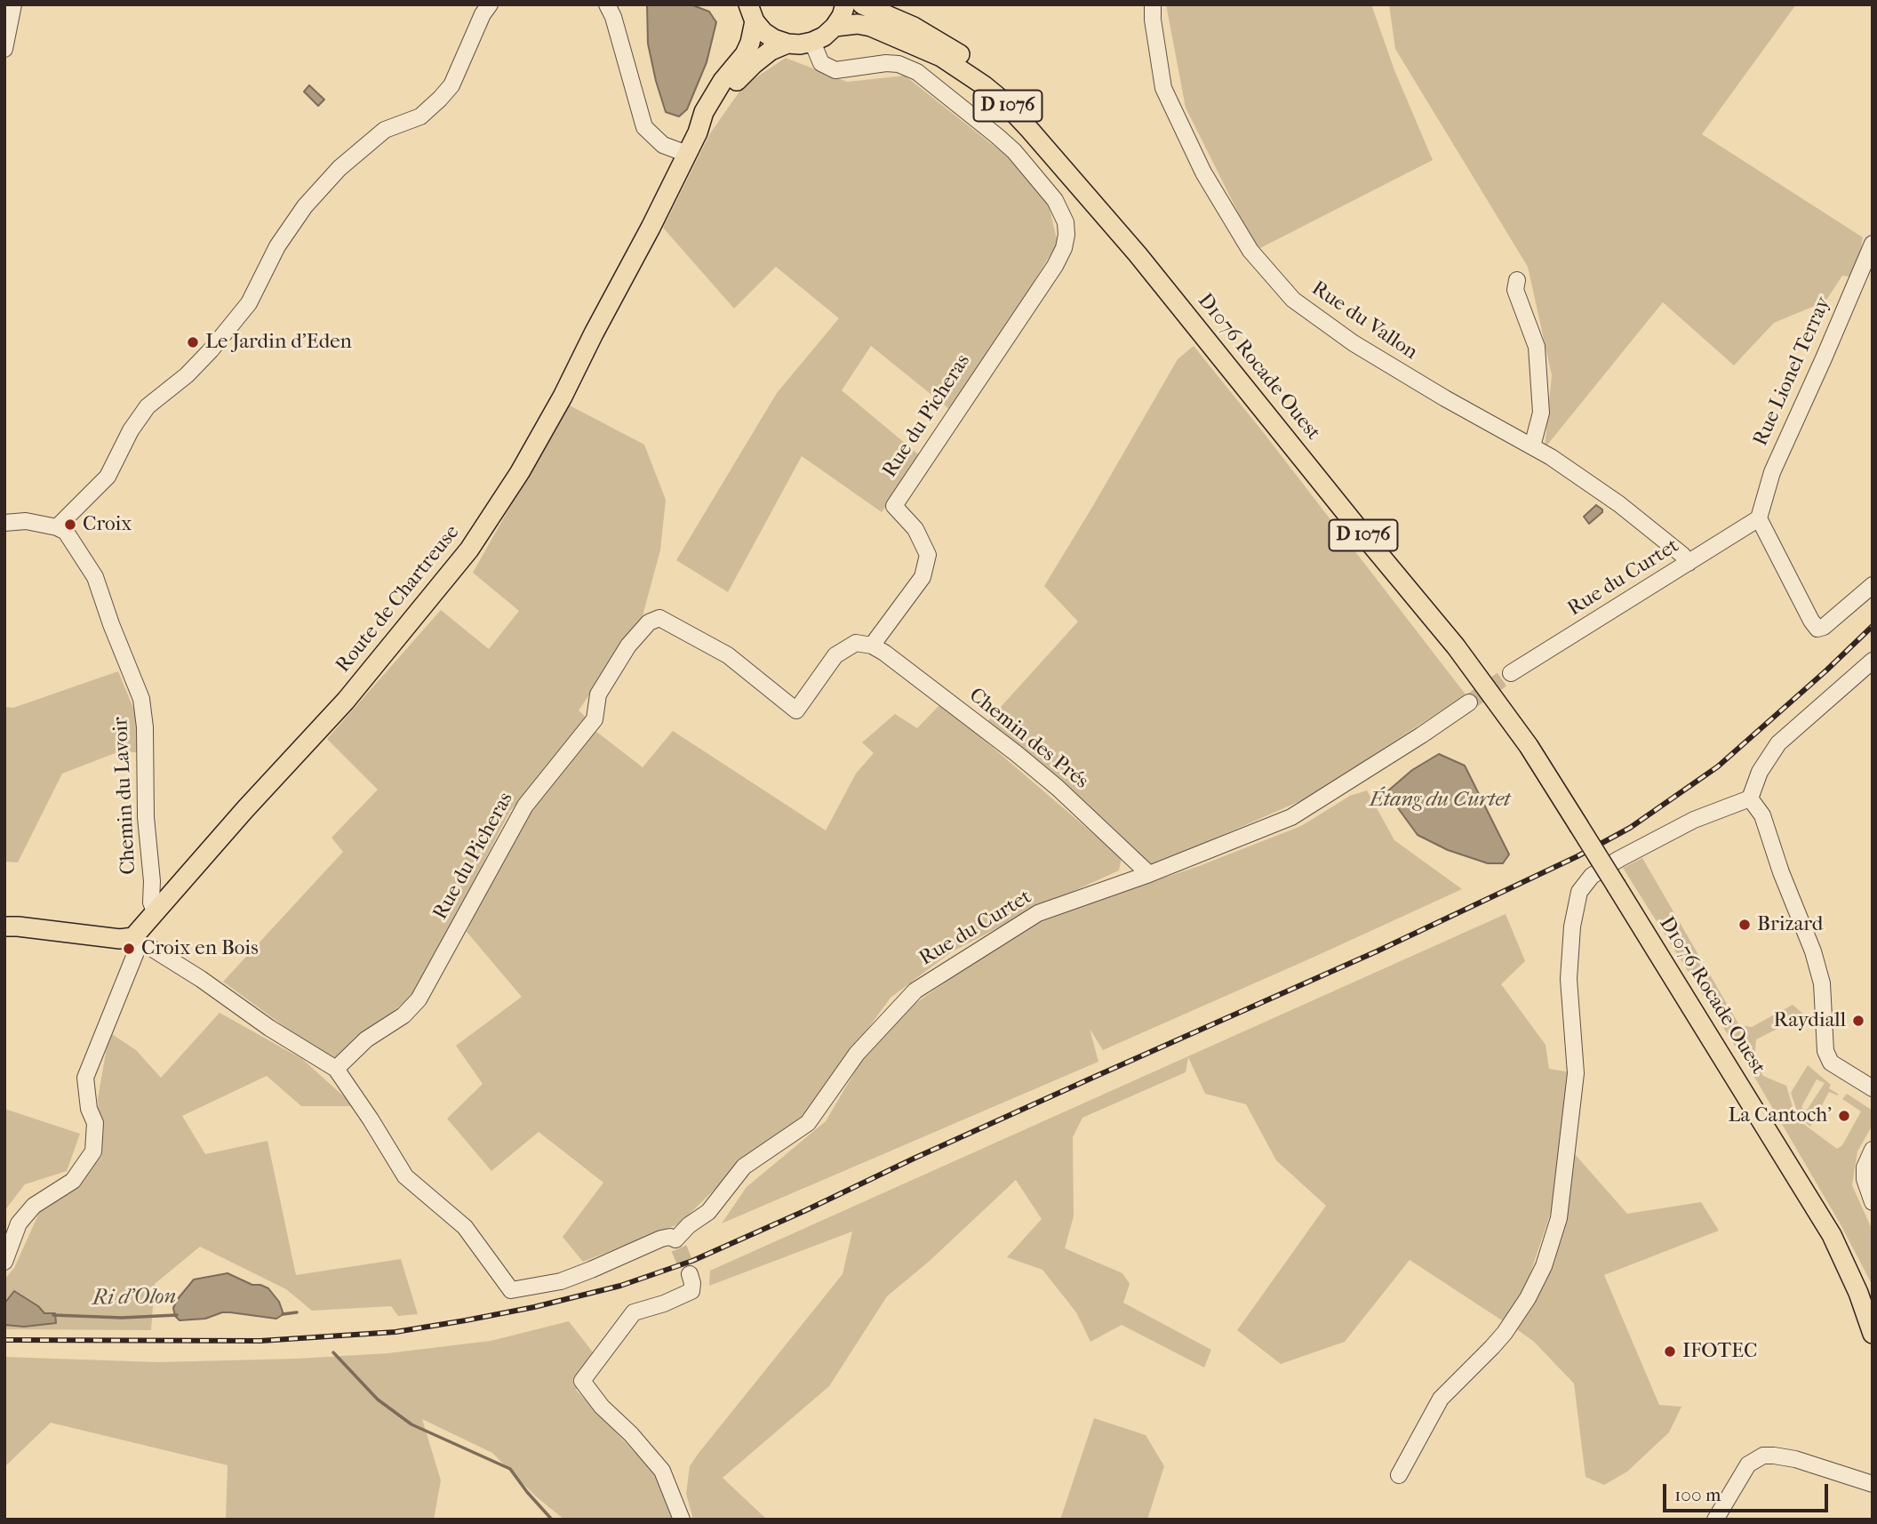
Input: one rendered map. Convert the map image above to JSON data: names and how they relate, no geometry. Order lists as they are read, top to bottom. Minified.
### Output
{"streets":{"main road":["D 1076","D1076 Rocade Ouest","Route de Chartreuse"],"street":["Rue du Vallon","Rue Lionel Terray","Rue du Picheras","Rue du Curtet","Chemin des Prés","Chemin du Lavoir"]},"crossings":[["D 1076","D1076 Rocade Ouest"],["Rue du Vallon","Rue du Curtet"],["Rue Lionel Terray","Rue du Curtet"],["Rue du Picheras","Rue du Curtet"],["Rue du Picheras","Chemin des Prés"],["Rue du Curtet","Chemin des Prés"],["Route de Chartreuse","Chemin du Lavoir"]],"water":["Étang du Curtet","Ri d'Olon"],"places":["Le Jardin d'Eden","Croix","Brizard","Croix en Bois","Raydiall","La Cantoch'","IFOTEC"],"scale_bar":"100 m"}
